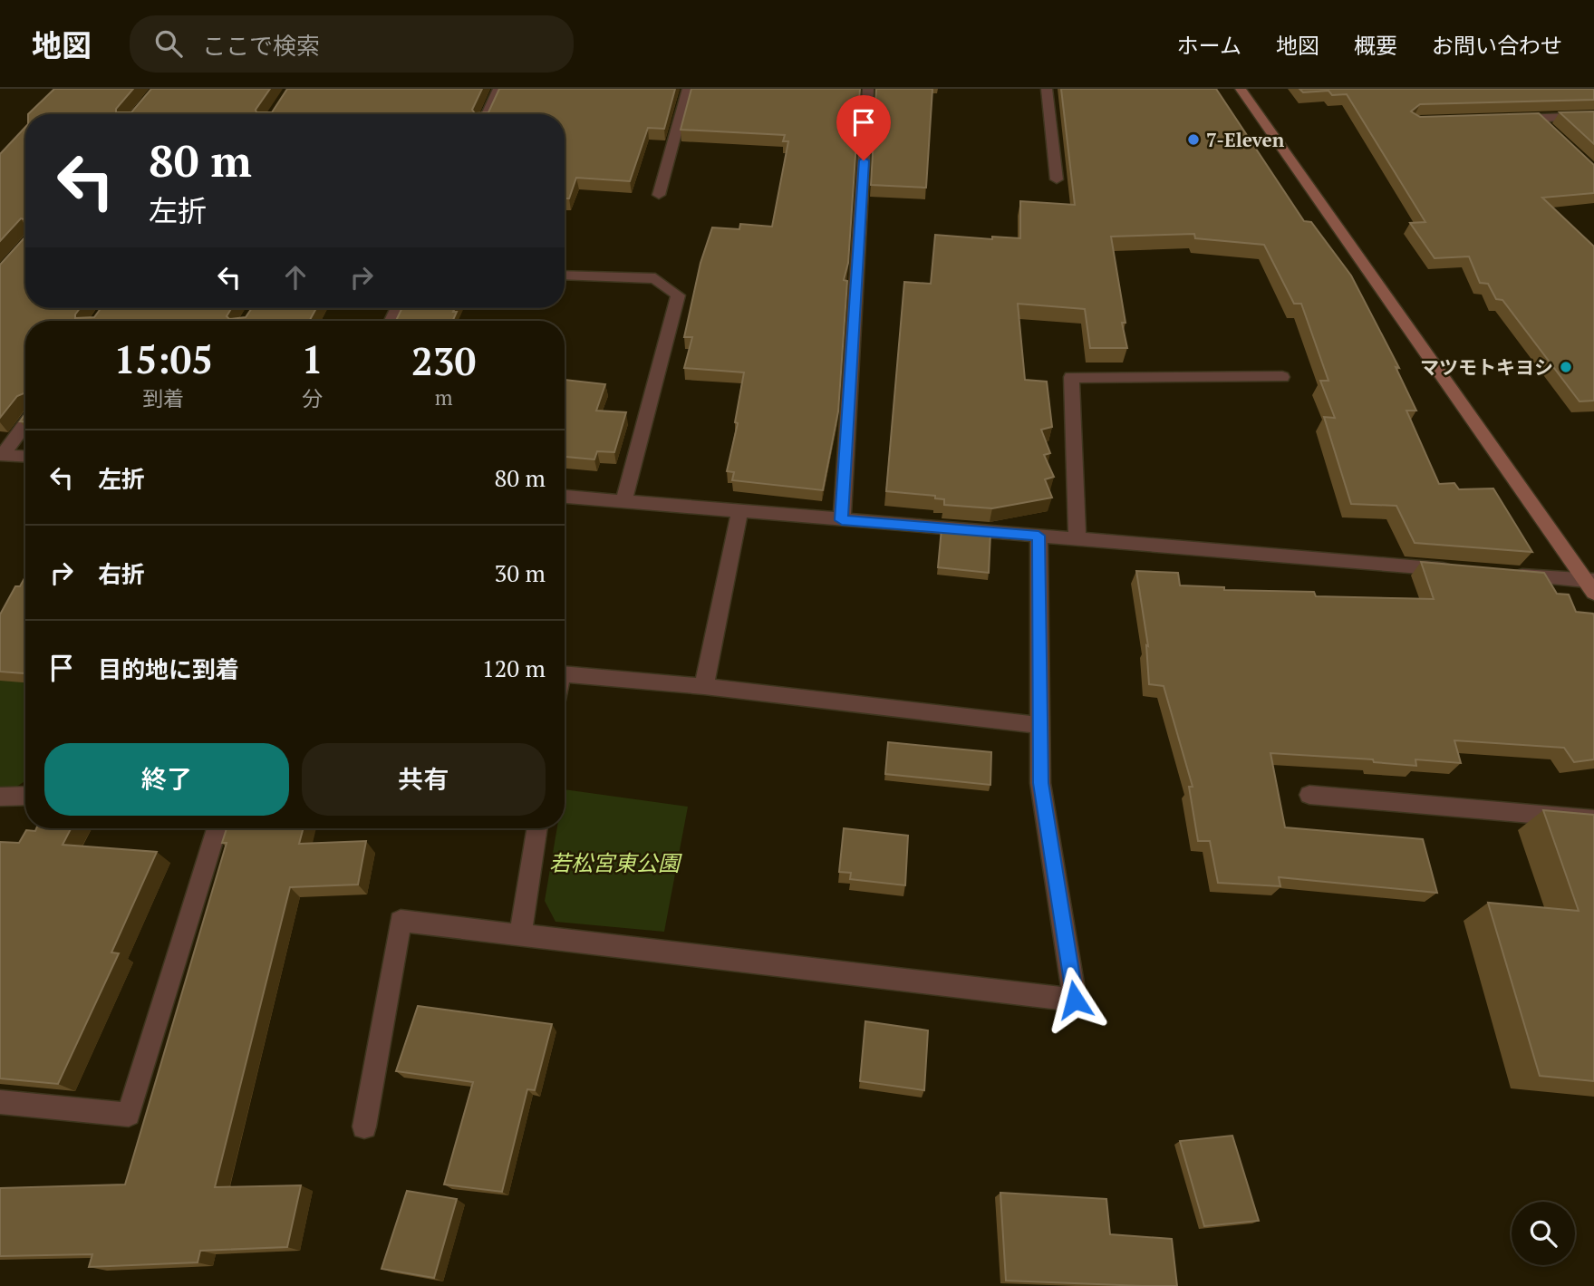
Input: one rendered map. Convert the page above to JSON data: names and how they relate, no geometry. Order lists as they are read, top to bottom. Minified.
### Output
{"parks":["若松宮東公園"],"places":["7-Eleven","マツモトキヨシ"],"page":{"header":"地図","search":"ここで検索","nav":["ホーム","地図","概要","お問い合わせ"],"turn":["80 m","左折"],"eta":["15:05","到着","1","分","230","m"],"list":[{"name":"左折","value":"80 m"},{"name":"右折","value":"30 m"},{"name":"目的地に到着","value":"120 m"}],"buttons":["終了","共有"]}}
